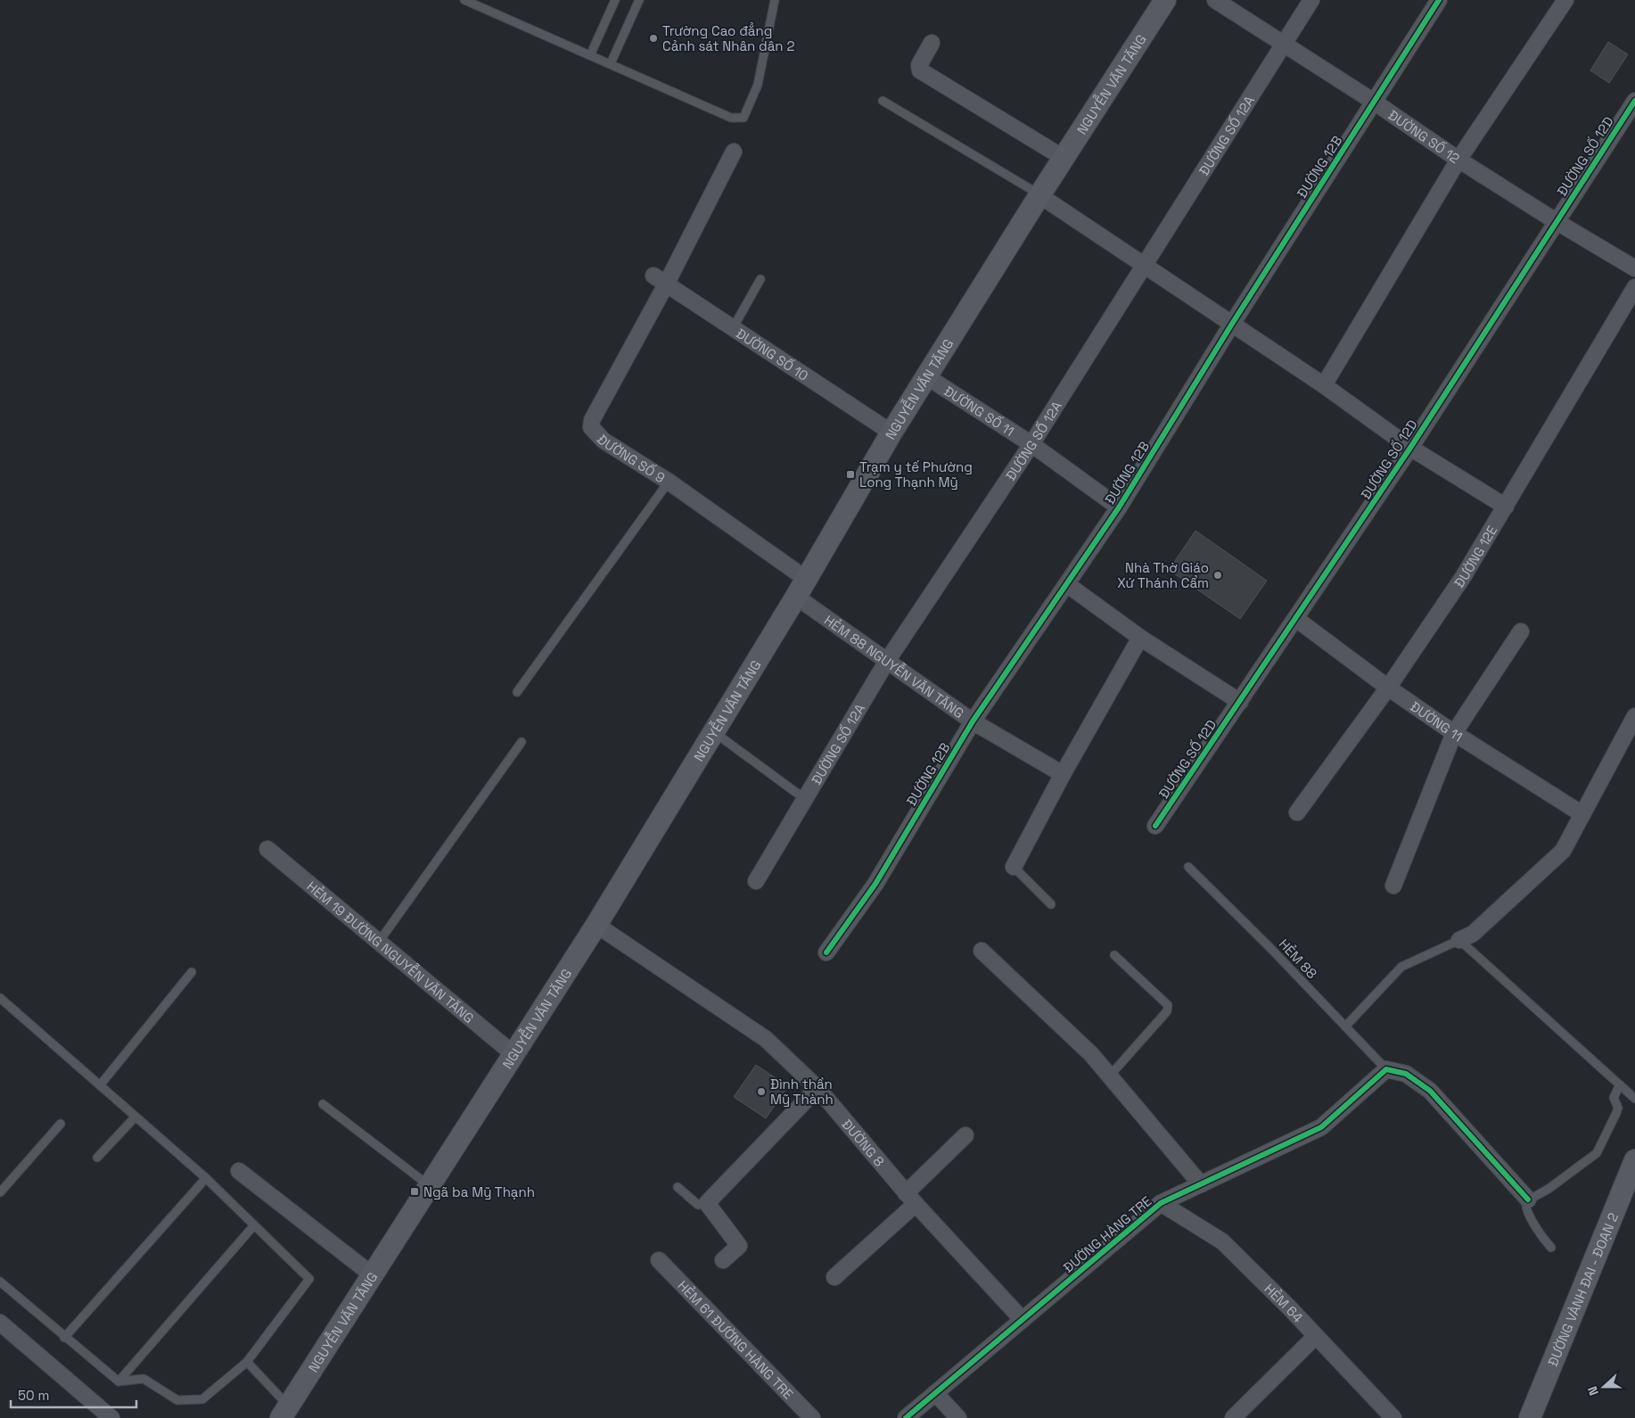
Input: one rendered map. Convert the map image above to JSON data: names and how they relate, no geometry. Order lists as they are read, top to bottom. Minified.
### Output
{"streets":{"main road":["NGUYỄN VĂN TĂNG","ĐƯỜNG VÀNH ĐAI - ĐOẠN 2"],"street":["ĐƯỜNG SỐ 12A","ĐƯỜNG SỐ 12","ĐƯỜNG SỐ 12D","ĐƯỜNG 12B","ĐƯỜNG SỐ 10","ĐƯỜNG SỐ 11","ĐƯỜNG SỐ 9","ĐƯỜNG 12E","HẺM 88 NGUYỄN VĂN TĂNG","ĐƯỜNG 11","HẺM 19 ĐƯỜNG NGUYỄN VĂN TĂNG","ĐƯỜNG 8","ĐƯỜNG HÀNG TRE","HẺM 64","HẺM 61 ĐƯỜNG HÀNG TRE"],"lane":["HẺM 88"]},"crossings":[["NGUYỄN VĂN TĂNG","ĐƯỜNG SỐ 10"],["NGUYỄN VĂN TĂNG","ĐƯỜNG SỐ 11"],["NGUYỄN VĂN TĂNG","ĐƯỜNG SỐ 9"],["NGUYỄN VĂN TĂNG","HẺM 88 NGUYỄN VĂN TĂNG"],["NGUYỄN VĂN TĂNG","HẺM 19 ĐƯỜNG NGUYỄN VĂN TĂNG"],["NGUYỄN VĂN TĂNG","ĐƯỜNG 8"],["ĐƯỜNG SỐ 12A","ĐƯỜNG SỐ 12"],["ĐƯỜNG SỐ 12A","ĐƯỜNG SỐ 11"],["ĐƯỜNG SỐ 12A","HẺM 88 NGUYỄN VĂN TĂNG"],["ĐƯỜNG SỐ 12","ĐƯỜNG SỐ 12D"],["ĐƯỜNG SỐ 12","ĐƯỜNG 12B"],["ĐƯỜNG SỐ 12D","ĐƯỜNG 11"],["ĐƯỜNG 12B","ĐƯỜNG SỐ 11"],["ĐƯỜNG 12B","HẺM 88 NGUYỄN VĂN TĂNG"],["ĐƯỜNG SỐ 10","ĐƯỜNG SỐ 9"],["ĐƯỜNG 12E","ĐƯỜNG 11"],["HẺM 88","ĐƯỜNG HÀNG TRE"],["ĐƯỜNG 8","ĐƯỜNG HÀNG TRE"],["ĐƯỜNG HÀNG TRE","HẺM 64"]],"places":{"other":["Trường Cao đẳng Cảnh sát Nhân dân 2","Nhà Thờ Giáo Xứ Thánh Cẩm","Đình thần Mỹ Thành"],"transit":["Trạm y tế Phường Long Thạnh Mỹ","Ngã ba Mỹ Thạnh"]},"scale_bar":"50 m","north":"left"}
